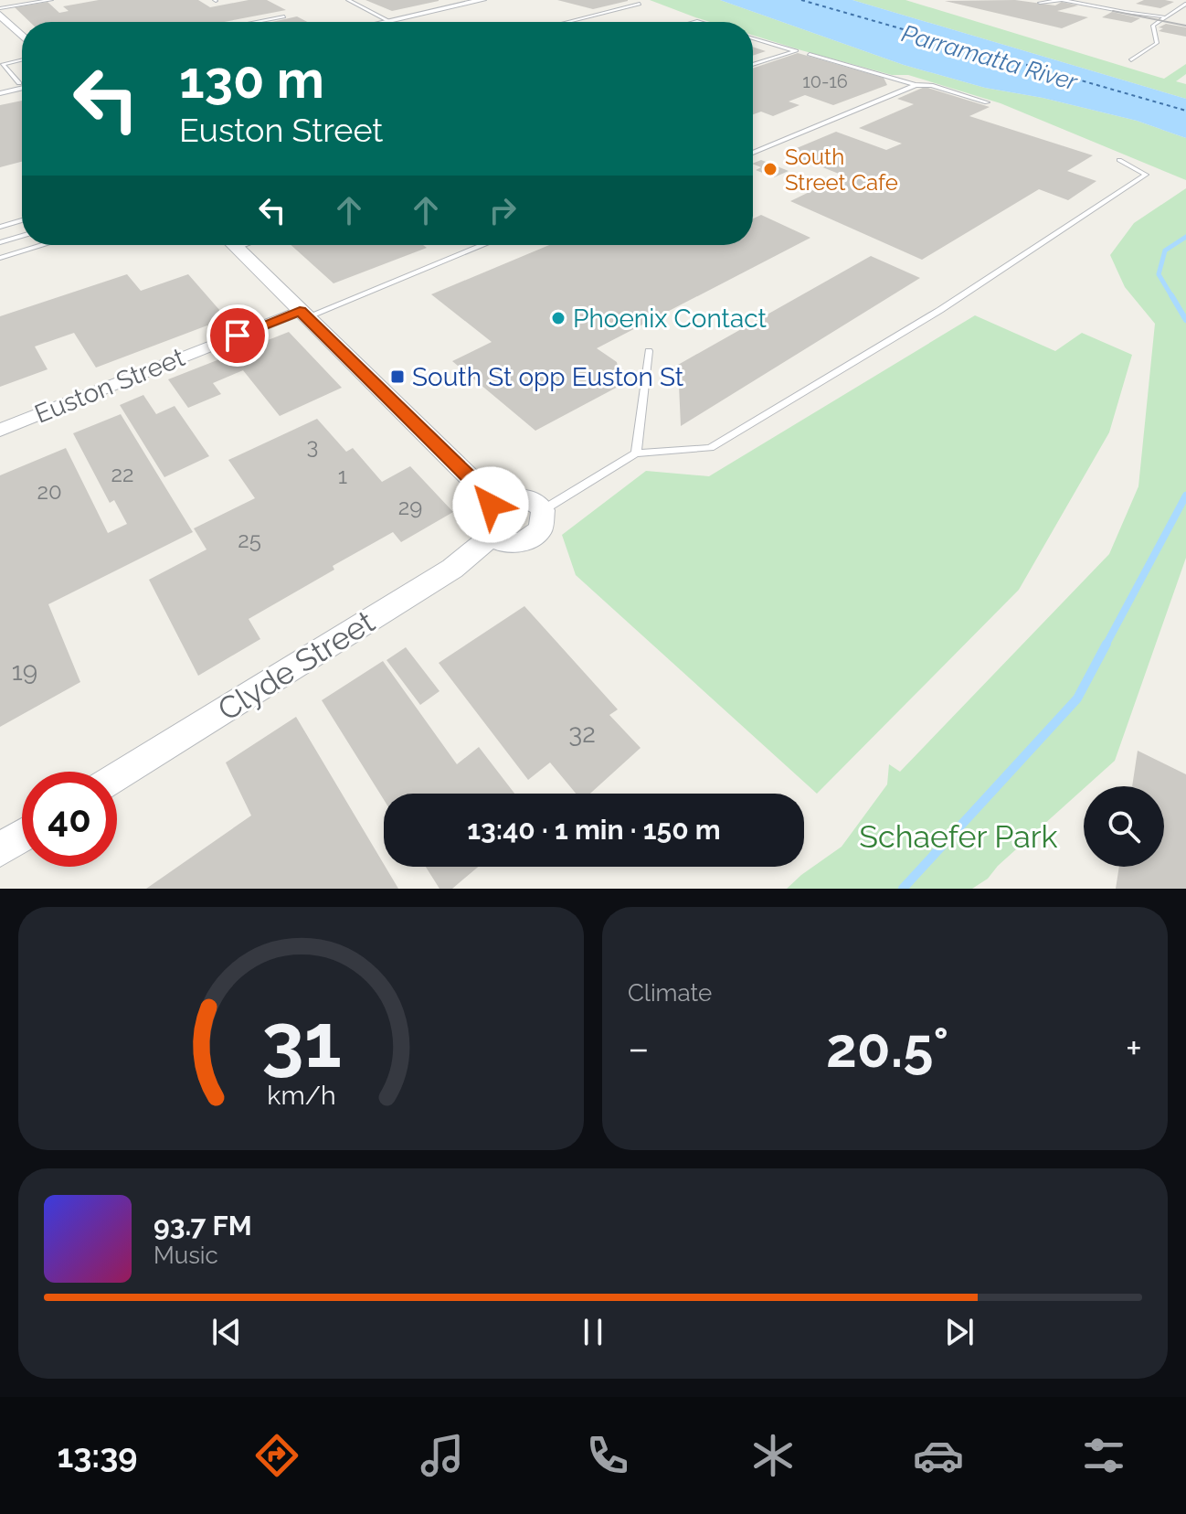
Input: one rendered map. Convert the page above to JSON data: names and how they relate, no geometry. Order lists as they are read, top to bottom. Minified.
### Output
{"streets":{"street":["Euston Street","Clyde Street"]},"water":["Parramatta River"],"parks":["Schaefer Park"],"places":{"other":["South Street Cafe","Phoenix Contact"],"transit":["South St opp Euston St"]},"house_numbers":["10-16","3","22","1","20","29","25","19","32"],"page":{"turn":["130 m","Euston Street"],"limit":"40","trip":"13:40 · 1 min · 150 m","tile":"Climate","heat":["−","20.5°","+"],"song":["93.7 FM","Music"],"tabs":"13:39","gauge":["31","km/h"]}}
